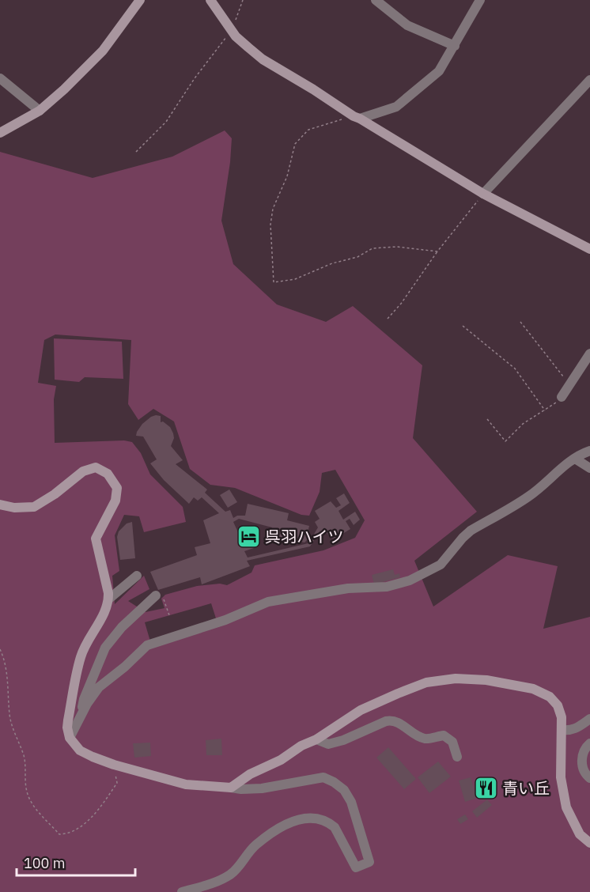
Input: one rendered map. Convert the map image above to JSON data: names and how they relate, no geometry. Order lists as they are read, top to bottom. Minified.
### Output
{"places":{"hotel":["呉羽ハイツ"],"restaurant":["青い丘"]},"scale_bar":"100 m"}
